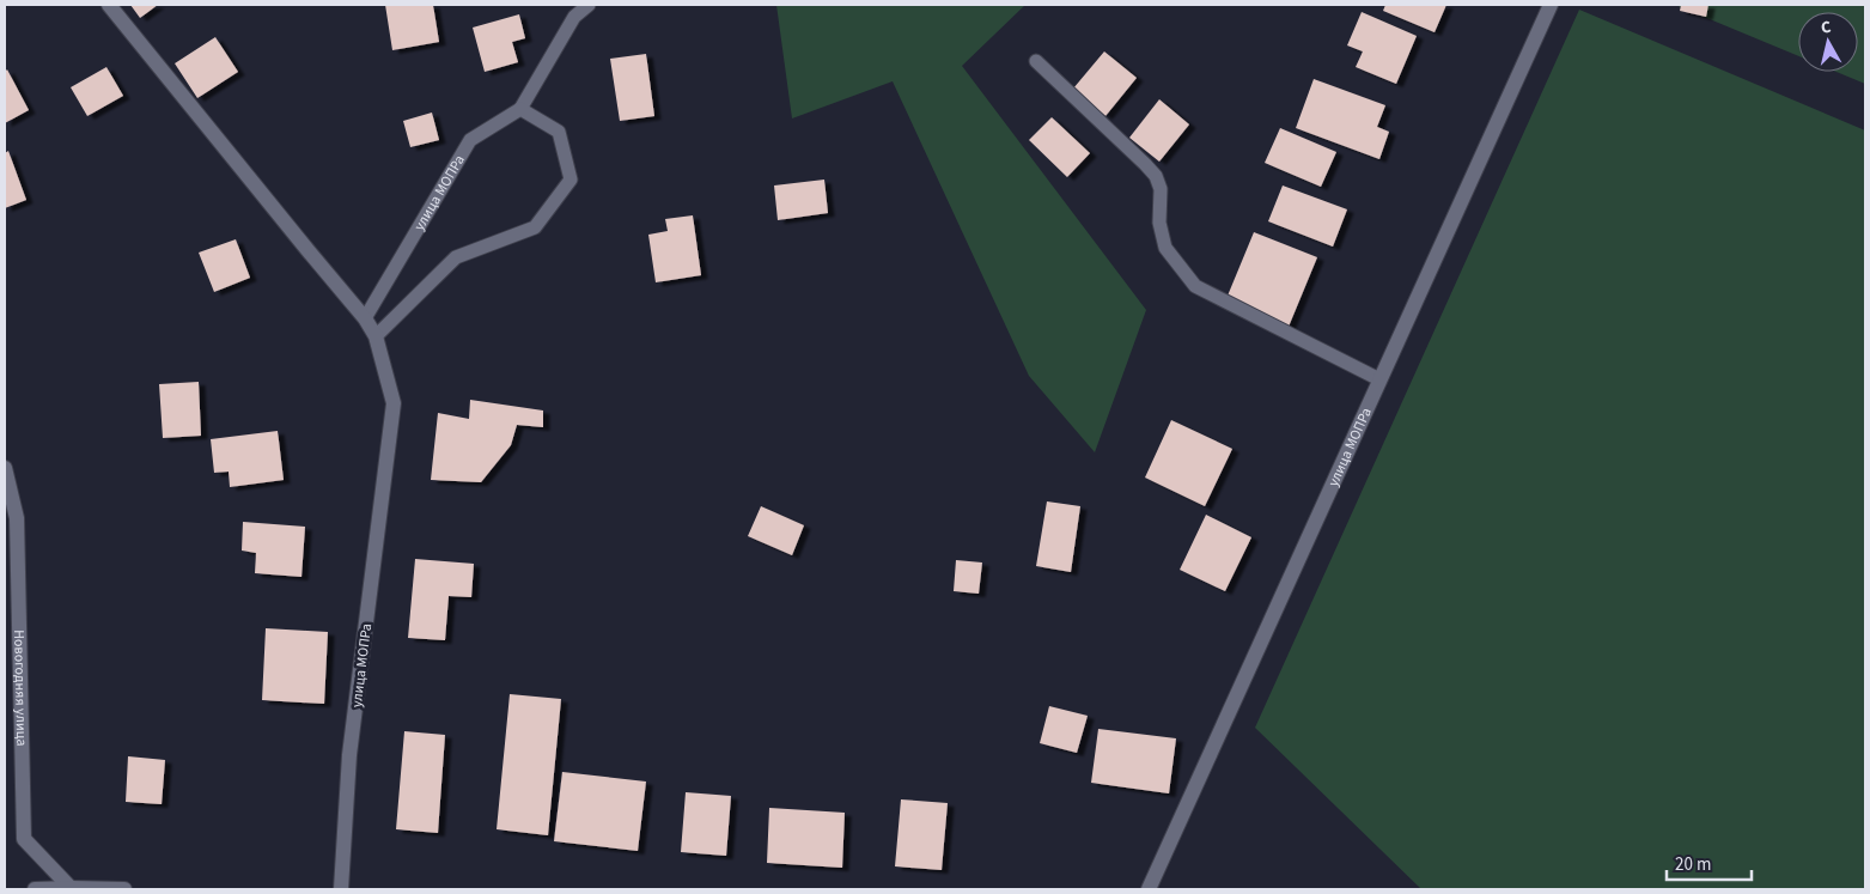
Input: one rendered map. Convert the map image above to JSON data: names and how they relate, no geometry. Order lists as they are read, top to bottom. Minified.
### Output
{"streets":{"street":["улица МОПРа","Новогодняя улица"]},"scale_bar":"20 m","north":"top"}
